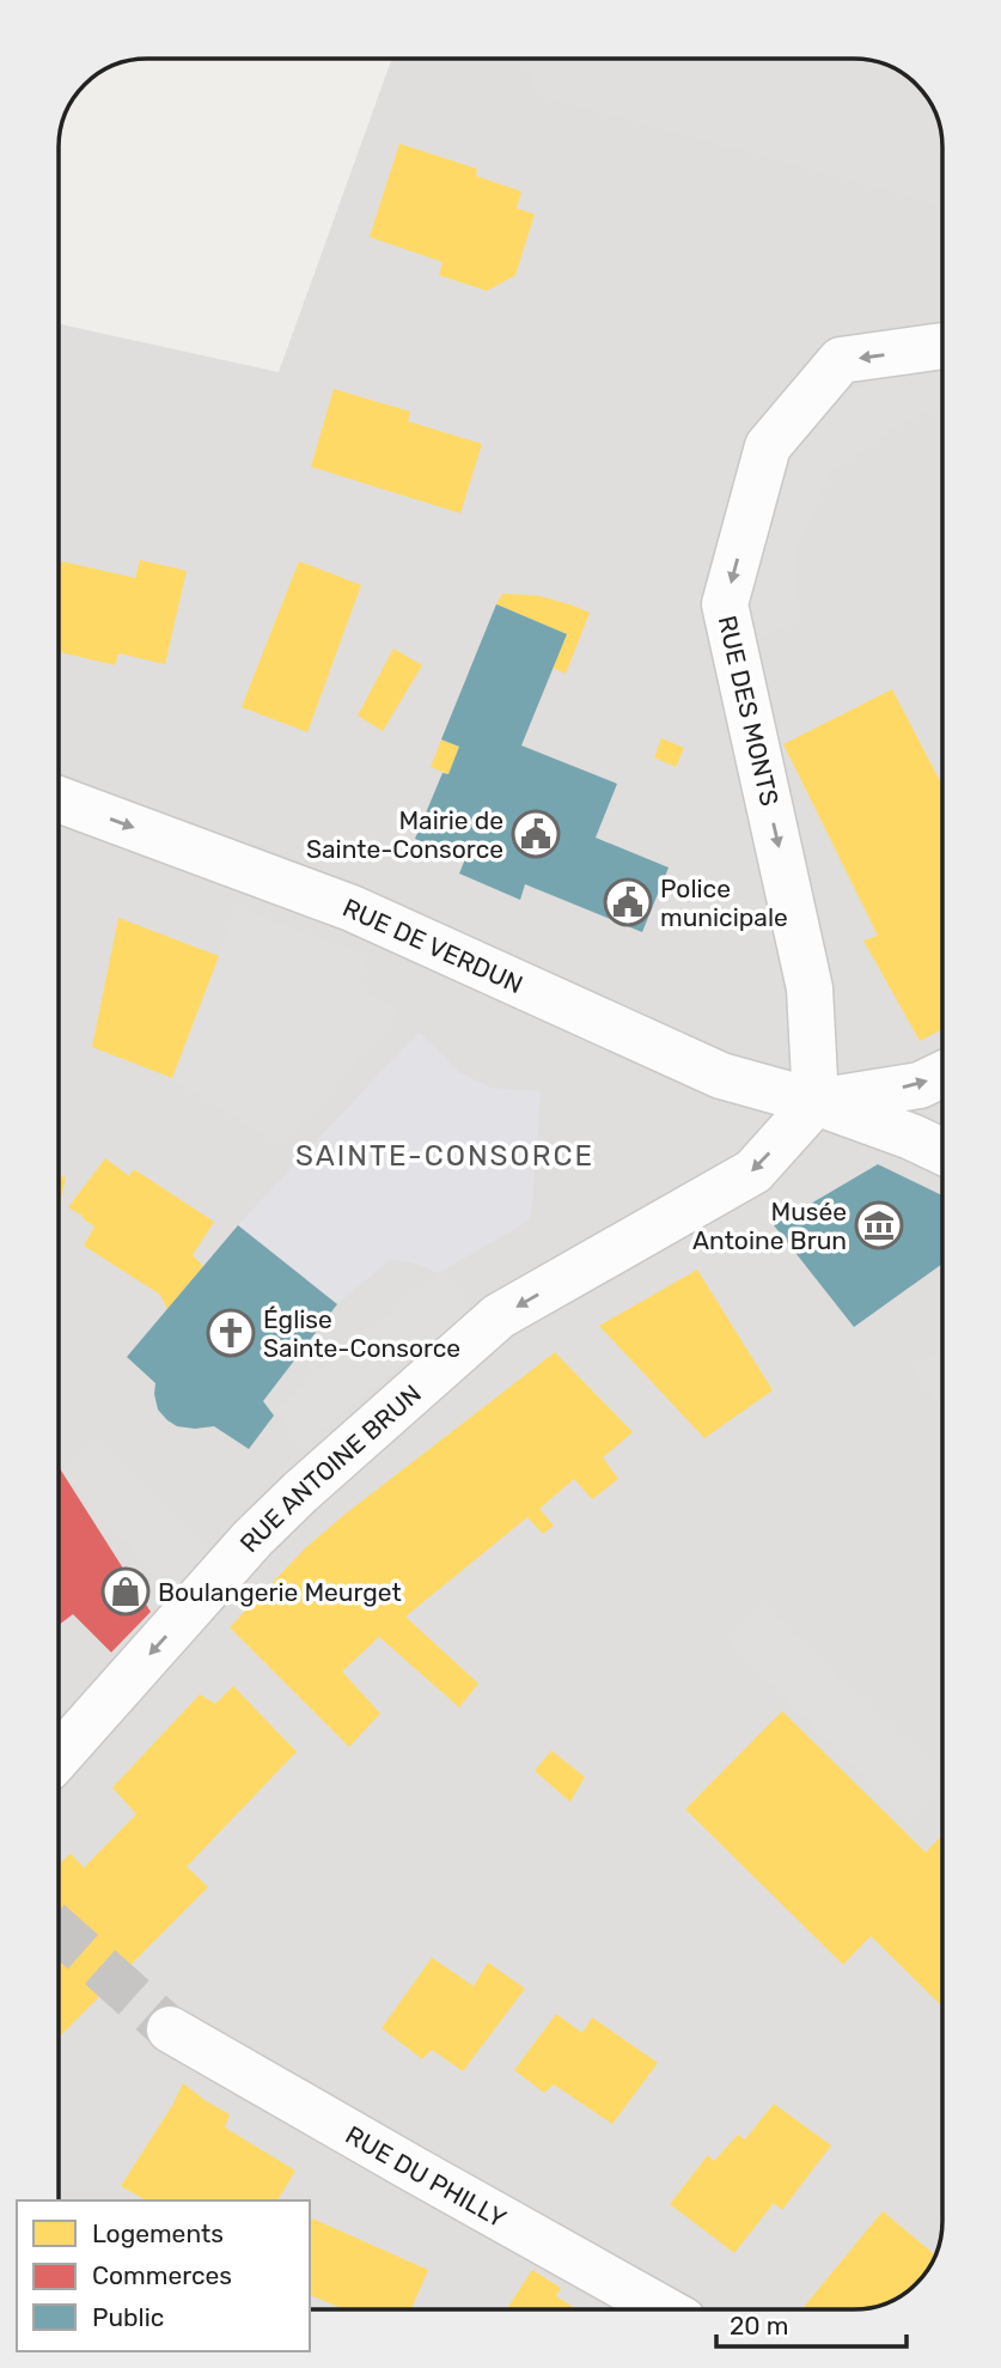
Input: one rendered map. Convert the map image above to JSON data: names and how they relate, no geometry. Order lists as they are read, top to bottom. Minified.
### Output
{"streets":{"street":["RUE DES MONTS","RUE DE VERDUN","RUE ANTOINE BRUN","RUE DU PHILLY"]},"crossings":[["RUE DES MONTS","RUE DE VERDUN"],["RUE DES MONTS","RUE ANTOINE BRUN"],["RUE DE VERDUN","RUE ANTOINE BRUN"]],"one_way":["RUE DES MONTS","RUE DE VERDUN","RUE ANTOINE BRUN"],"districts":["SAINTE-CONSORCE"],"places":{"public building":["Mairie de Sainte-Consorce","Police municipale"],"museum":["Musée Antoine Brun"],"church":["Église Sainte-Consorce"],"shop":["Boulangerie Meurget"]},"legend":["Logements","Commerces","Public"],"scale_bar":"20 m"}
